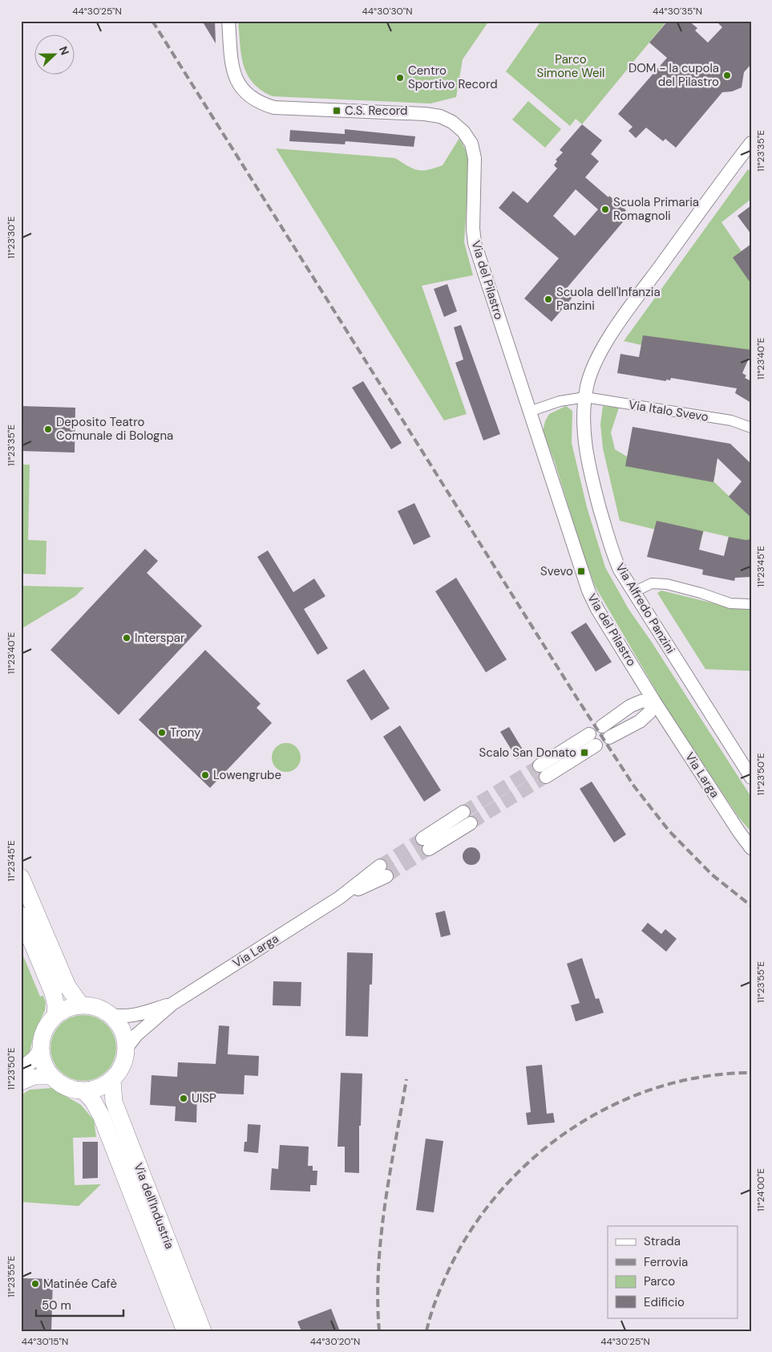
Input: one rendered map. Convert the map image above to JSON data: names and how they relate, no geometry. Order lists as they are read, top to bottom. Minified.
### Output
{"streets":{"main road":["Via dell'Industria"],"street":["Via del Pilastro","Via Italo Svevo","Via Alfredo Panzini","Via Larga"]},"crossings":[["Via del Pilastro","Via Larga"],["Via Italo Svevo","Via Alfredo Panzini"],["Via Larga","Via dell'Industria"]],"parks":["Parco Simone Weil"],"places":{"other":["DOM - la cupola del Pilastro","Centro Sportivo Record","Scuola Primaria Romagnoli","Scuola dell'Infanzia Panzini","Deposito Teatro Comunale di Bologna","Interspar","Trony","Lowengrube","UISP","Matinée Cafè"],"transit":["C.S. Record","Svevo","Scalo San Donato"]},"legend":["Strada","Ferrovia","Parco","Edificio"],"scale_bar":"50 m","north":"right","coordinates":["44°30'25\"N","44°30'30\"N","44°30'35\"N","11°23'35\"E","11°23'30\"E","11°23'40\"E","11°23'45\"E","11°23'50\"E","11°23'55\"E","11°24'00\"E","44°30'15\"N","44°30'20\"N"]}
